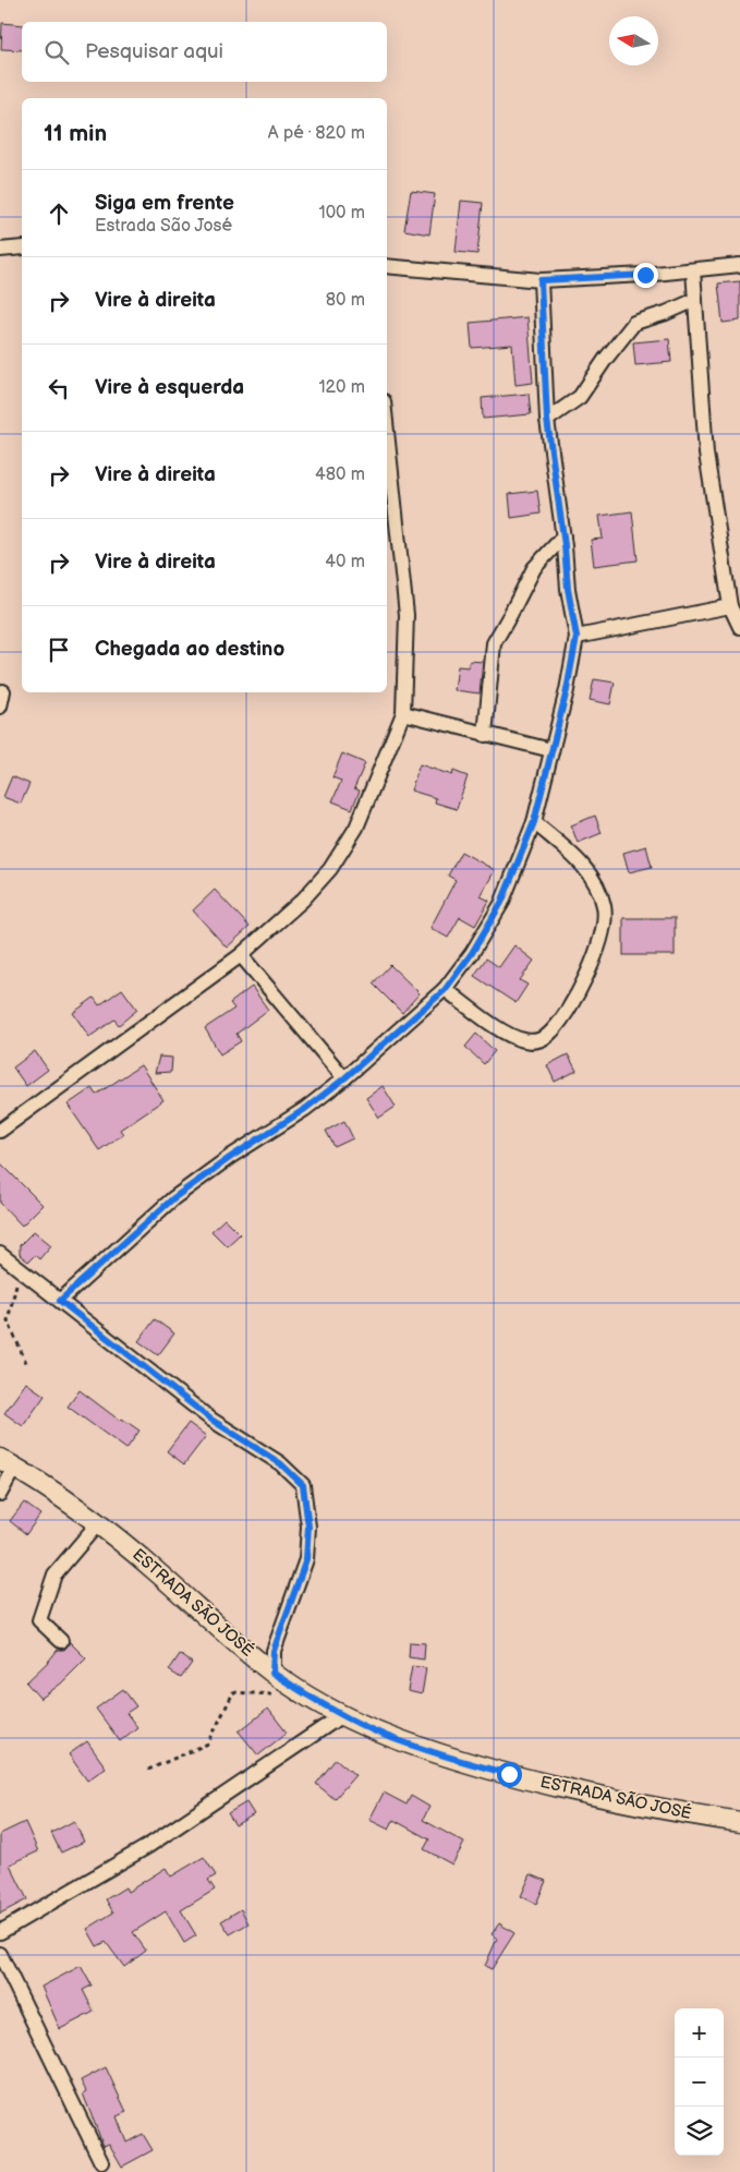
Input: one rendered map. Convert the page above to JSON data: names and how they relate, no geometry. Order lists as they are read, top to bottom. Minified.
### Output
{"streets":{"street":["ESTRADA SÃO JOSÉ"]},"north":"left","page":{"search":"Pesquisar aqui","heading":["11 min","A pé · 820 m"],"list":[["Siga em frente","Estrada São José","100 m"],["Vire à direita","80 m"],["Vire à esquerda","120 m"],["Vire à direita","480 m"],["Vire à direita","40 m"],"Chegada ao destino"],"map_buttons":["+","−"]}}
